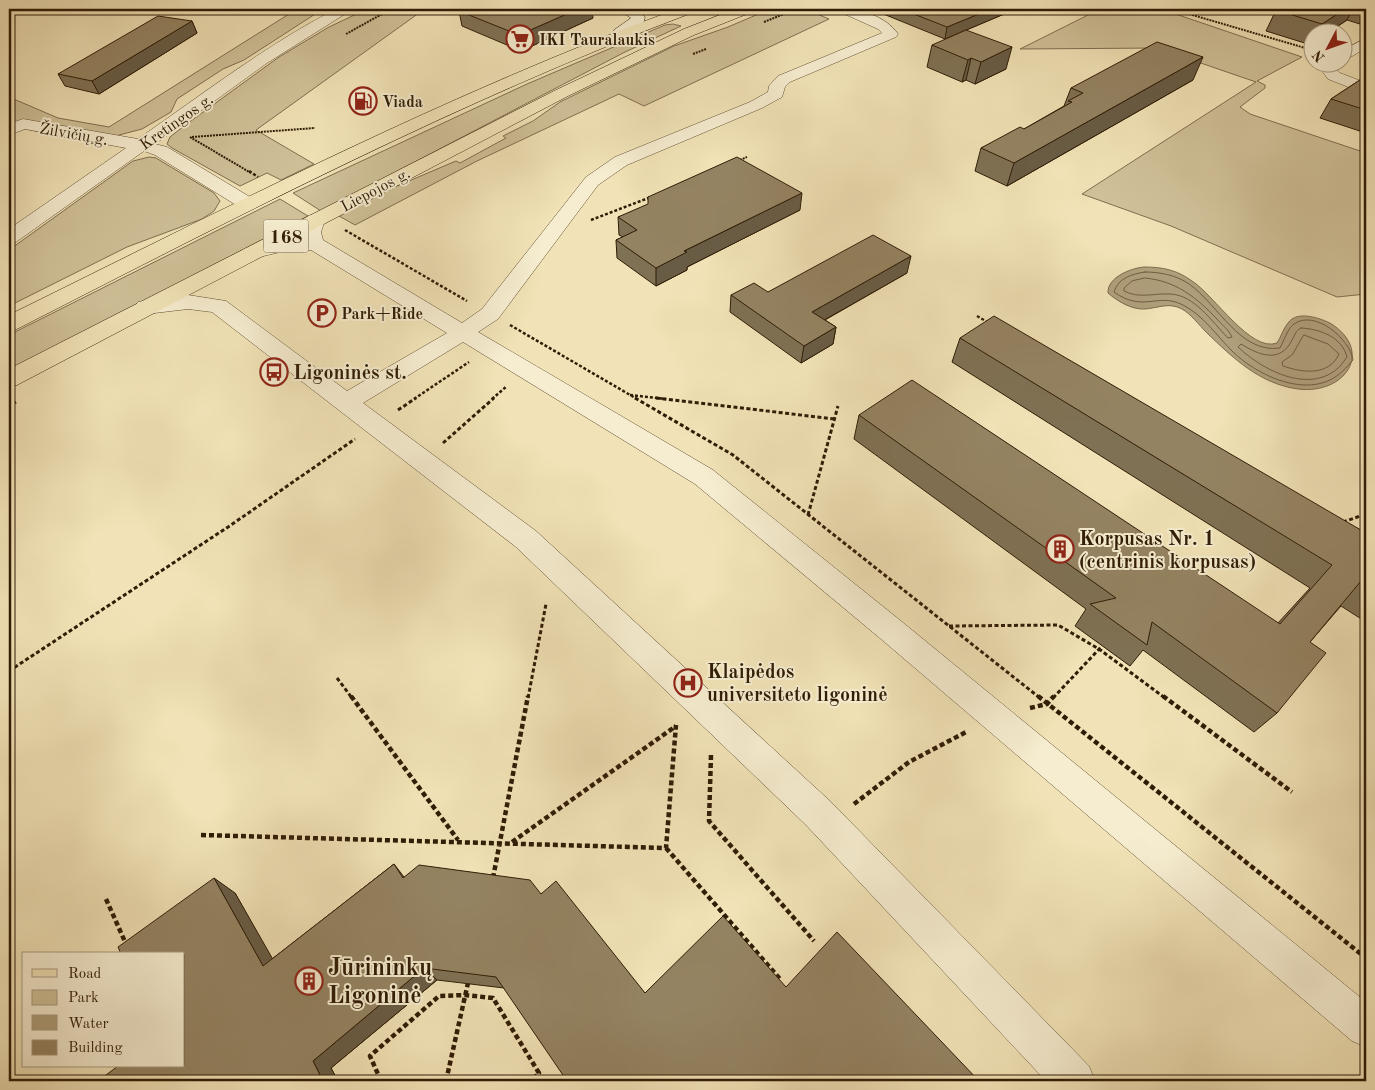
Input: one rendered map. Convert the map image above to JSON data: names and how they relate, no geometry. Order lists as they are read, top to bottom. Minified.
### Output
{"streets":{"main road":["Liepojos g.","168"],"street":["Kretingos g.","Žilvičių g."]},"crossings":[["Kretingos g.","Žilvičių g."],["Žilvičių g.","Liepojos g."]],"places":{"supermarket":["IKI Tauralaukis"],"fuel station":["Viada"],"parking":["Park+Ride"],"bus stop":["Ligoninės st."],"building":["Korpusas Nr. 1 (centrinis korpusas)","Jūrininkų Ligoninė"],"hospital":["Klaipėdos universiteto ligoninė"]},"legend":["Road","Park","Water","Building"],"north":"bottom left"}
